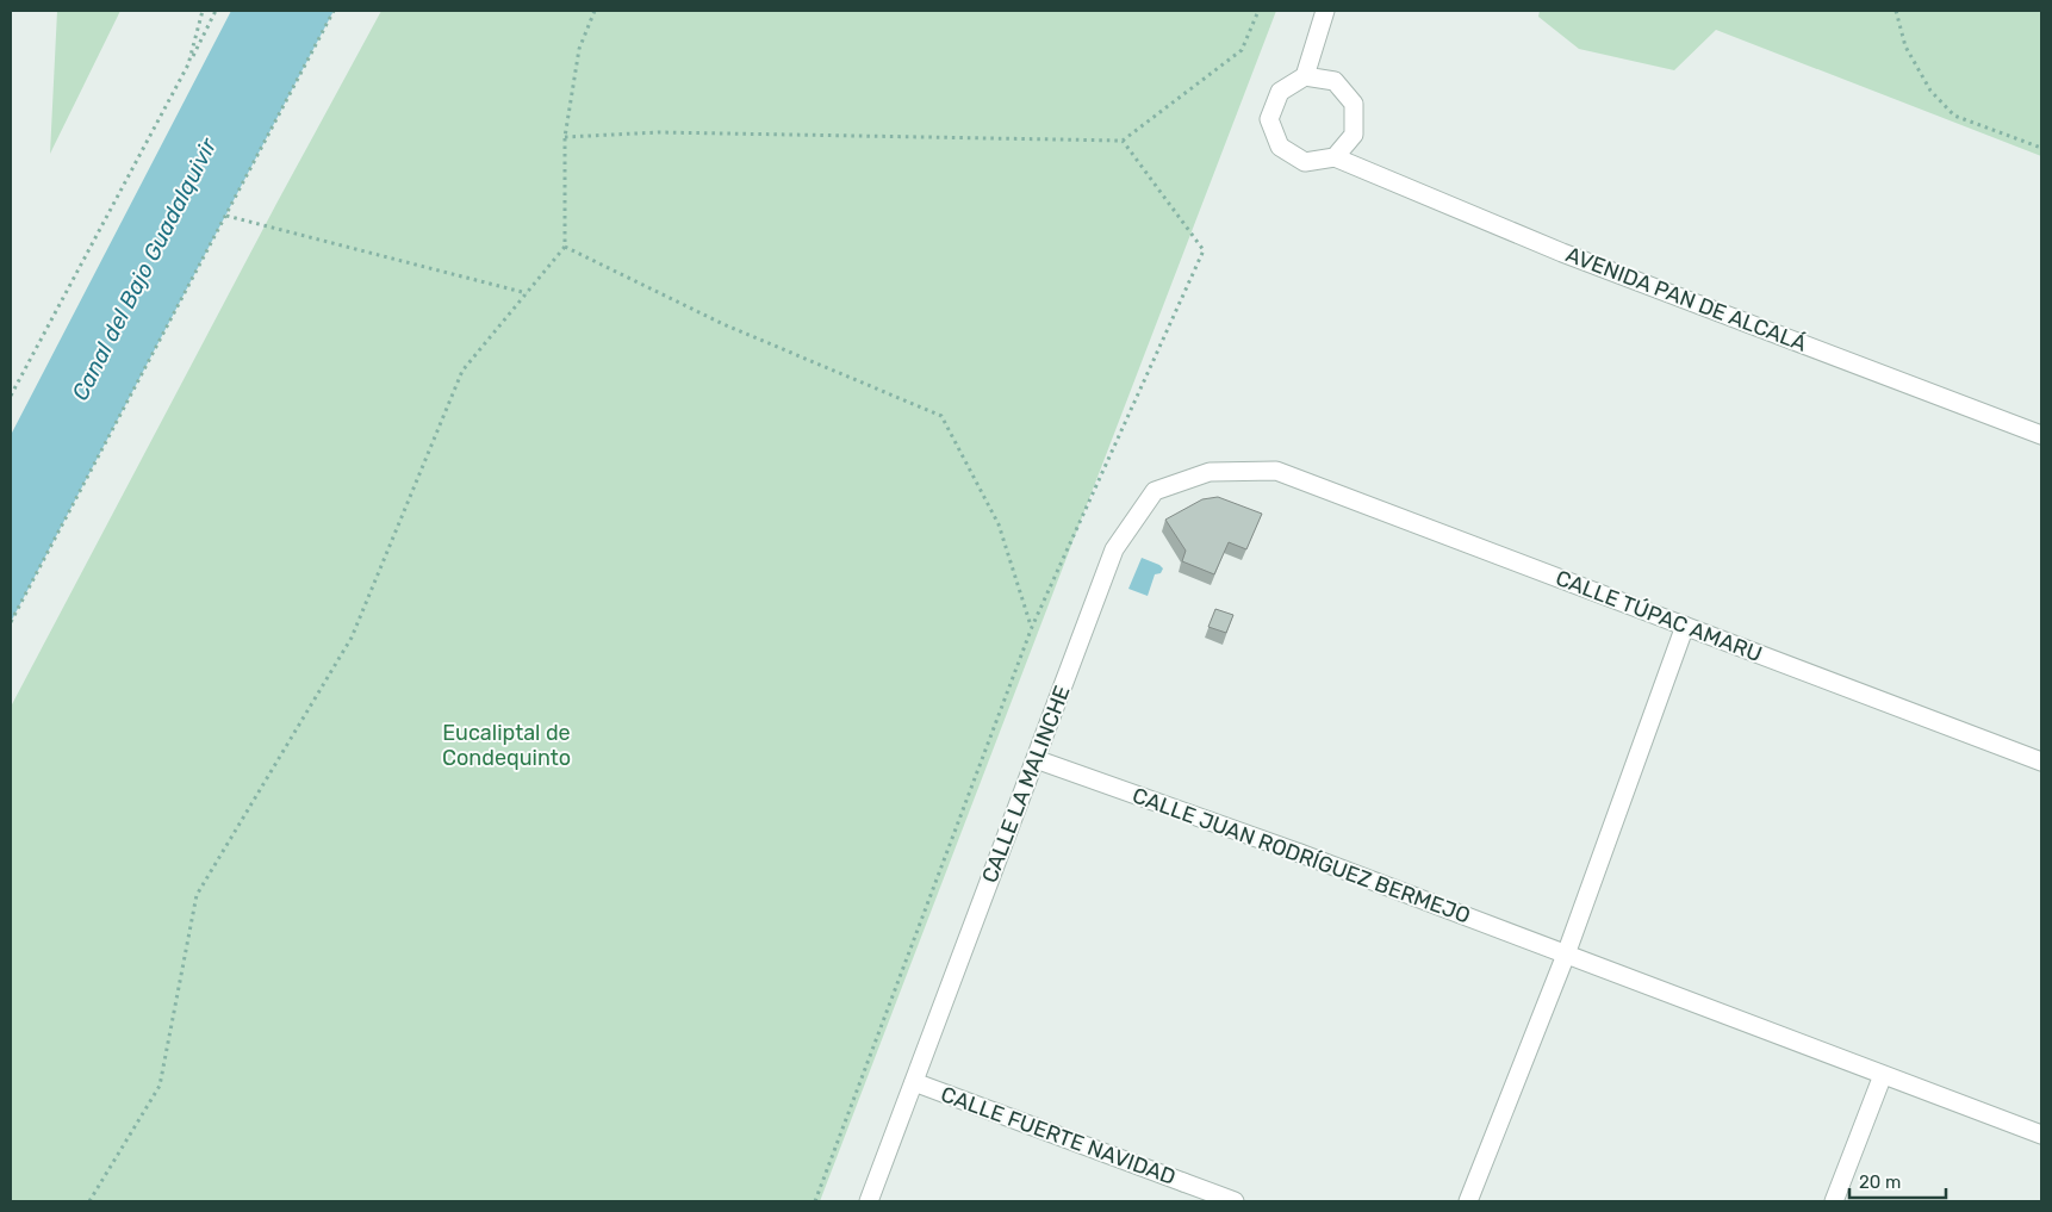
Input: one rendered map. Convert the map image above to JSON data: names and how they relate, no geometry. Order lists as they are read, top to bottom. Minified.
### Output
{"streets":{"street":["AVENIDA PAN DE ALCALÁ","CALLE TÚPAC AMARU","CALLE LA MALINCHE","CALLE JUAN RODRÍGUEZ BERMEJO","CALLE FUERTE NAVIDAD"]},"crossings":[["CALLE TÚPAC AMARU","CALLE LA MALINCHE"],["CALLE LA MALINCHE","CALLE JUAN RODRÍGUEZ BERMEJO"],["CALLE LA MALINCHE","CALLE FUERTE NAVIDAD"]],"water":["Canal del Bajo Guadalquivir"],"parks":["Eucaliptal de Condequinto"],"scale_bar":"20 m"}
